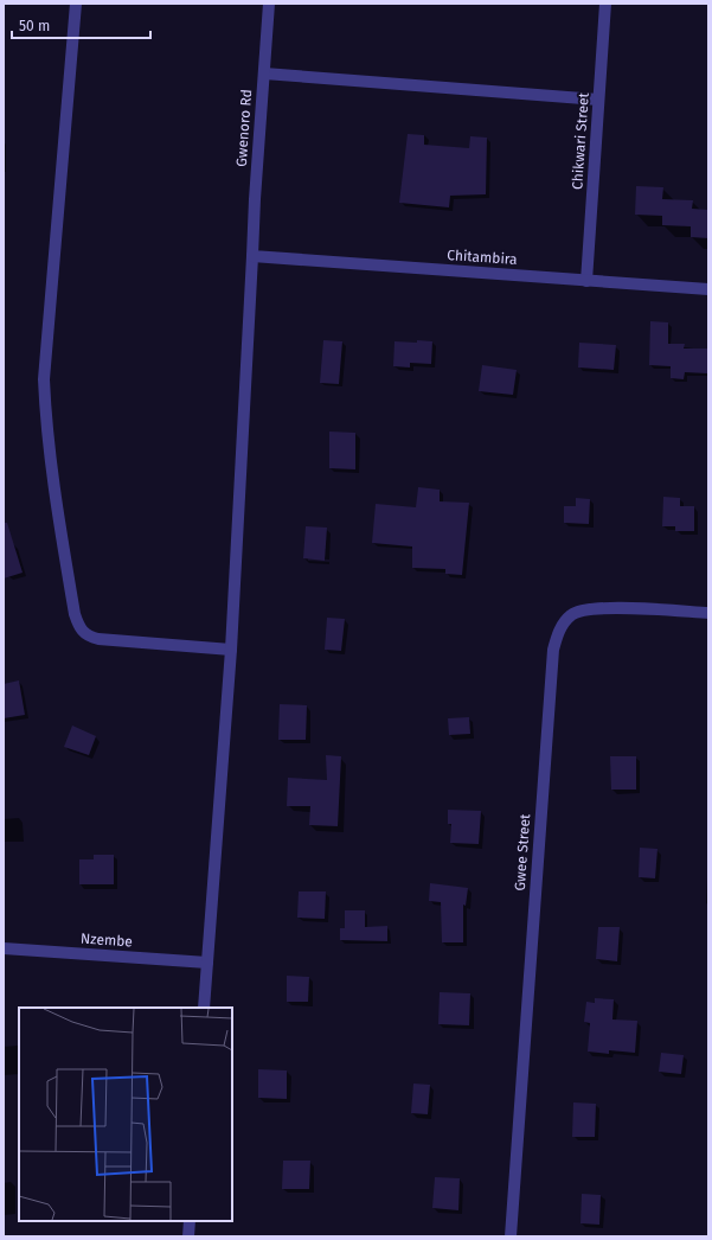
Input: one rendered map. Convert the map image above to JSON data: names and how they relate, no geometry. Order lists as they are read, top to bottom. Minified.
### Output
{"streets":{"street":["Gwenoro Rd","Chikwari Street","Chitambira","Gwee Street","Nzembe"]},"crossings":[["Gwenoro Rd","Chitambira"],["Gwenoro Rd","Nzembe"],["Chikwari Street","Chitambira"]],"scale_bar":"50 m"}
